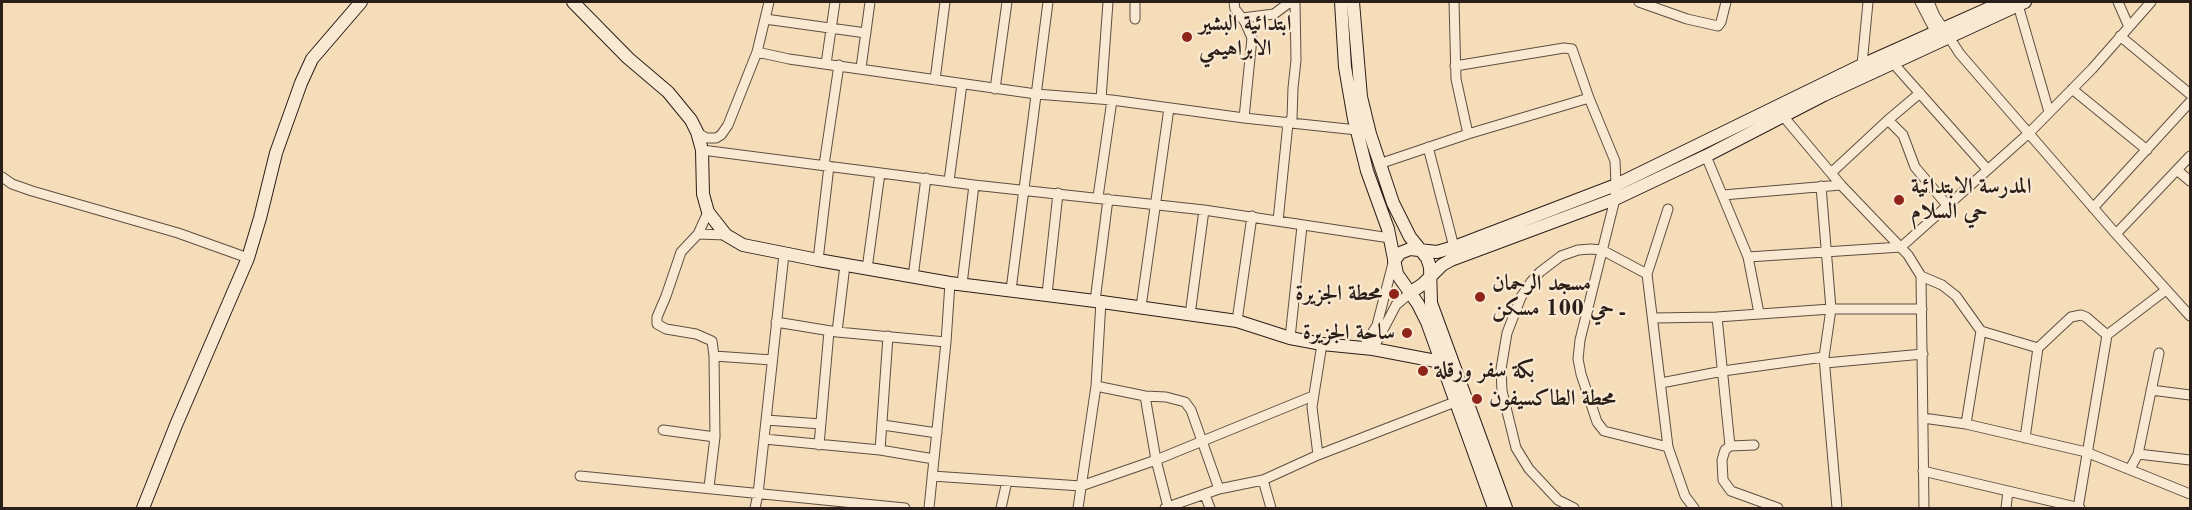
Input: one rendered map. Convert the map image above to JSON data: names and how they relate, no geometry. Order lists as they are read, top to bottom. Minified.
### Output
{"places":["ابتدائية البشير الابراهيمي","المدرسة الابتدائية حي السلام","محطة الجزيرة","مسجد الرحمان ـ حي 100 مسكن","ساحة الجزيرة","بكة سفر ورقلة","محطة الطاكسيفون"]}
